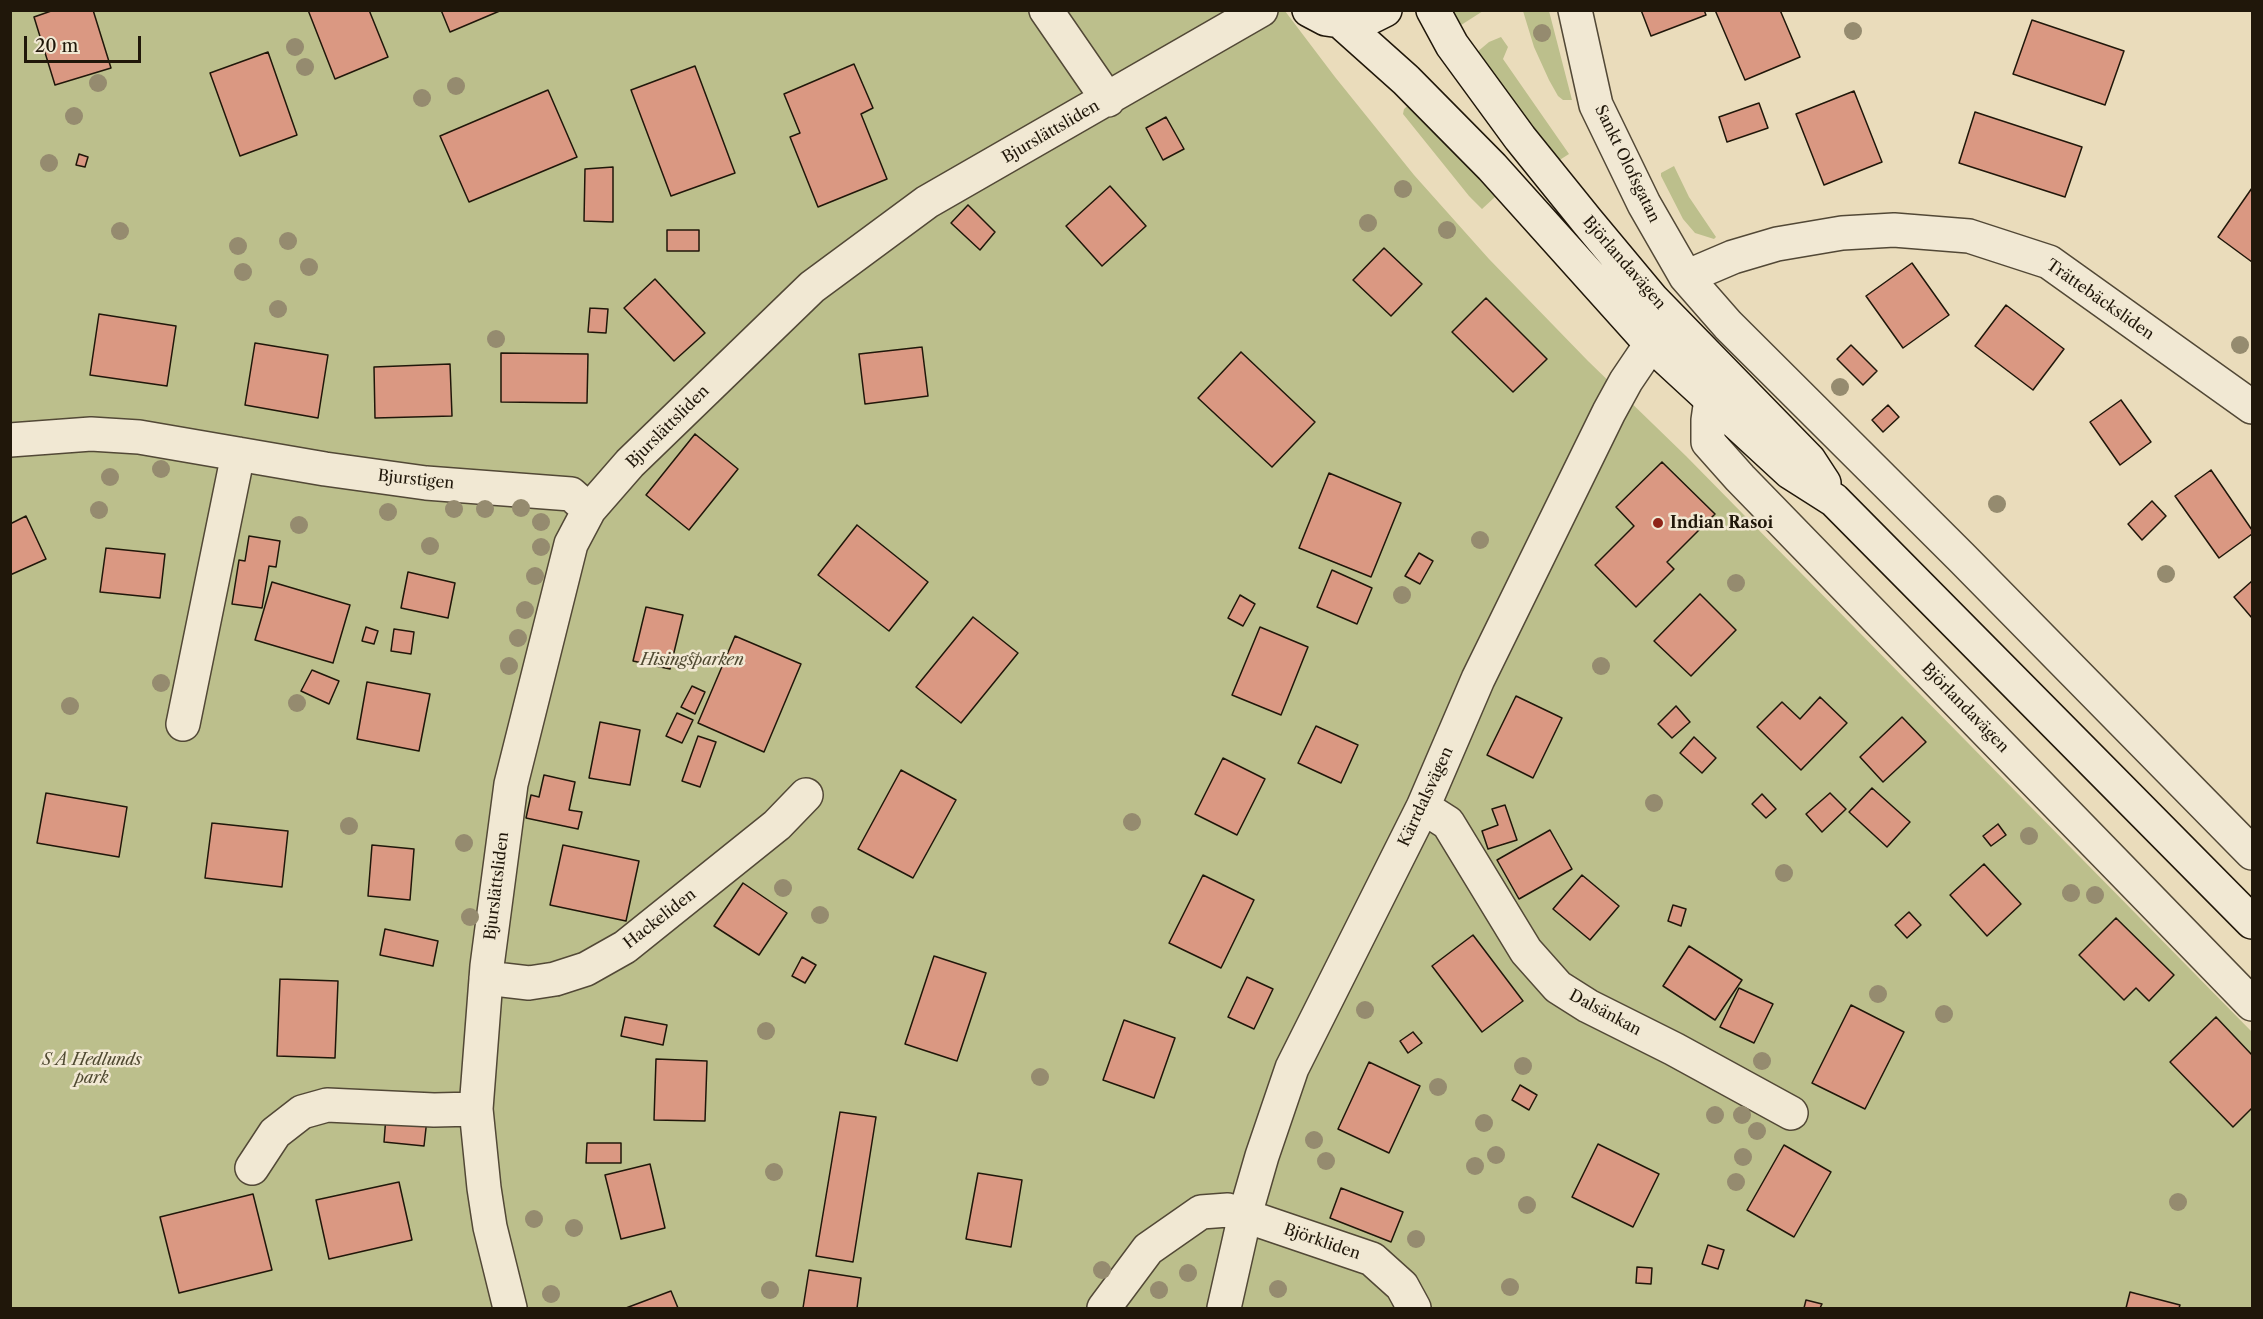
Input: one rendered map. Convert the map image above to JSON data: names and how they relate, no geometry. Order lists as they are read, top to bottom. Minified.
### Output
{"streets":{"street":["Bjurslättsliden","Sankt Olofsgatan","Björlandavägen","Trättebäcksliden","Bjurstigen","Kärrdalsvägen","Hackeliden","Dalsänkan","Björkliden"]},"crossings":[["Bjurslättsliden","Bjurstigen"],["Bjurslättsliden","Hackeliden"],["Sankt Olofsgatan","Trättebäcksliden"],["Björlandavägen","Kärrdalsvägen"],["Kärrdalsvägen","Dalsänkan"],["Kärrdalsvägen","Björkliden"]],"parks":["Hisingsparken","S A Hedlunds park"],"places":["Indian Rasoi"],"scale_bar":"20 m"}
